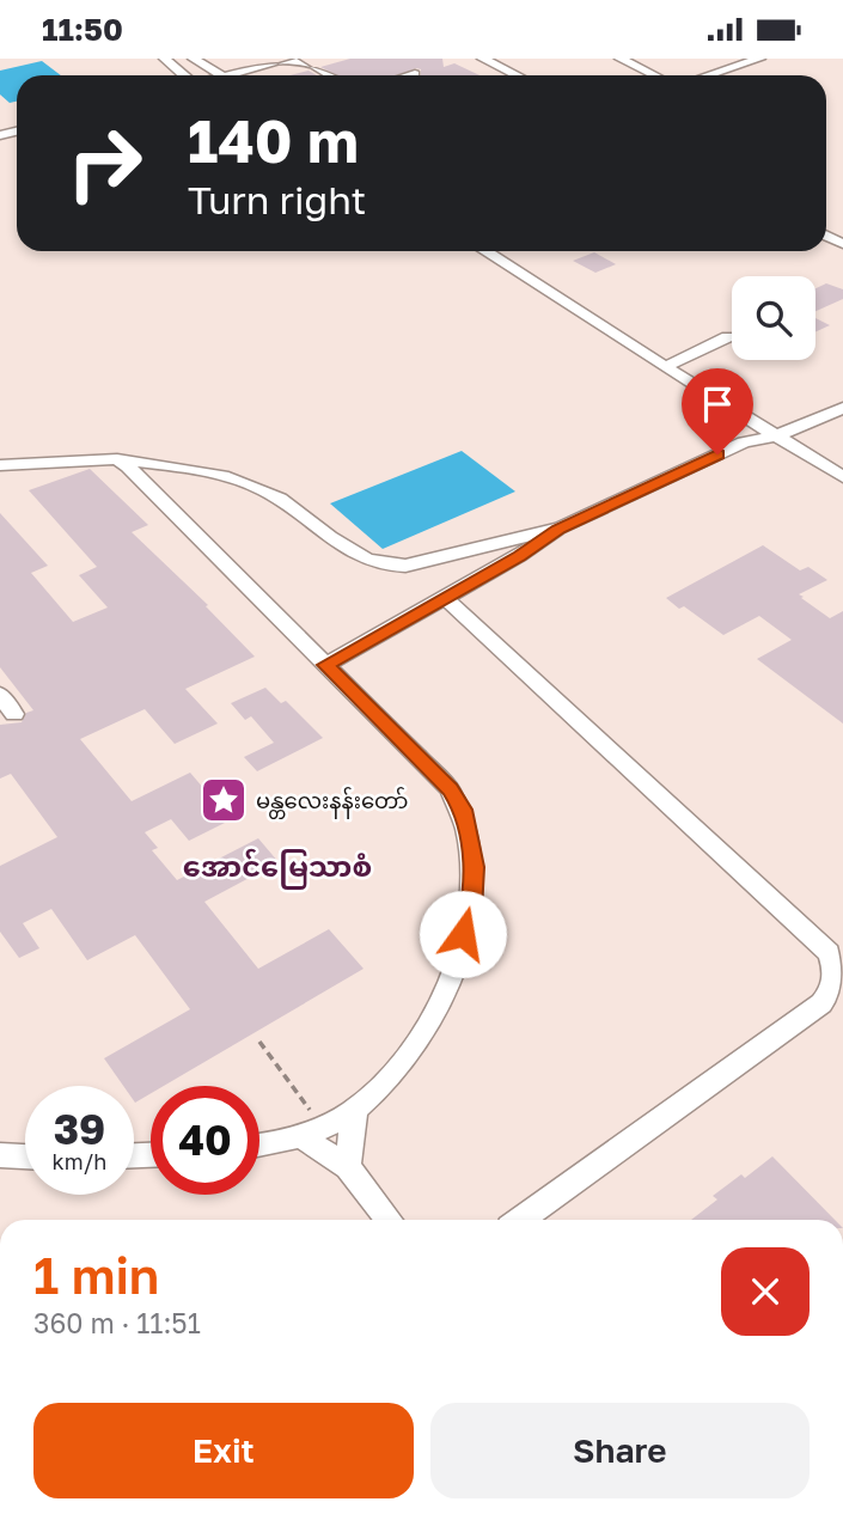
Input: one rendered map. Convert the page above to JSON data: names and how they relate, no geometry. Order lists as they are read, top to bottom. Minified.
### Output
{"districts":["အောင်မြေသာစံ"],"places":{"place":["မန္တလေးနန်းတော်"]},"page":{"status":"11:50","turn":["140 m","Turn right"],"speed":"39 km/h","limit":"40","heading":["1 min","360 m · 11:51"],"buttons":["Exit","Share"]}}
